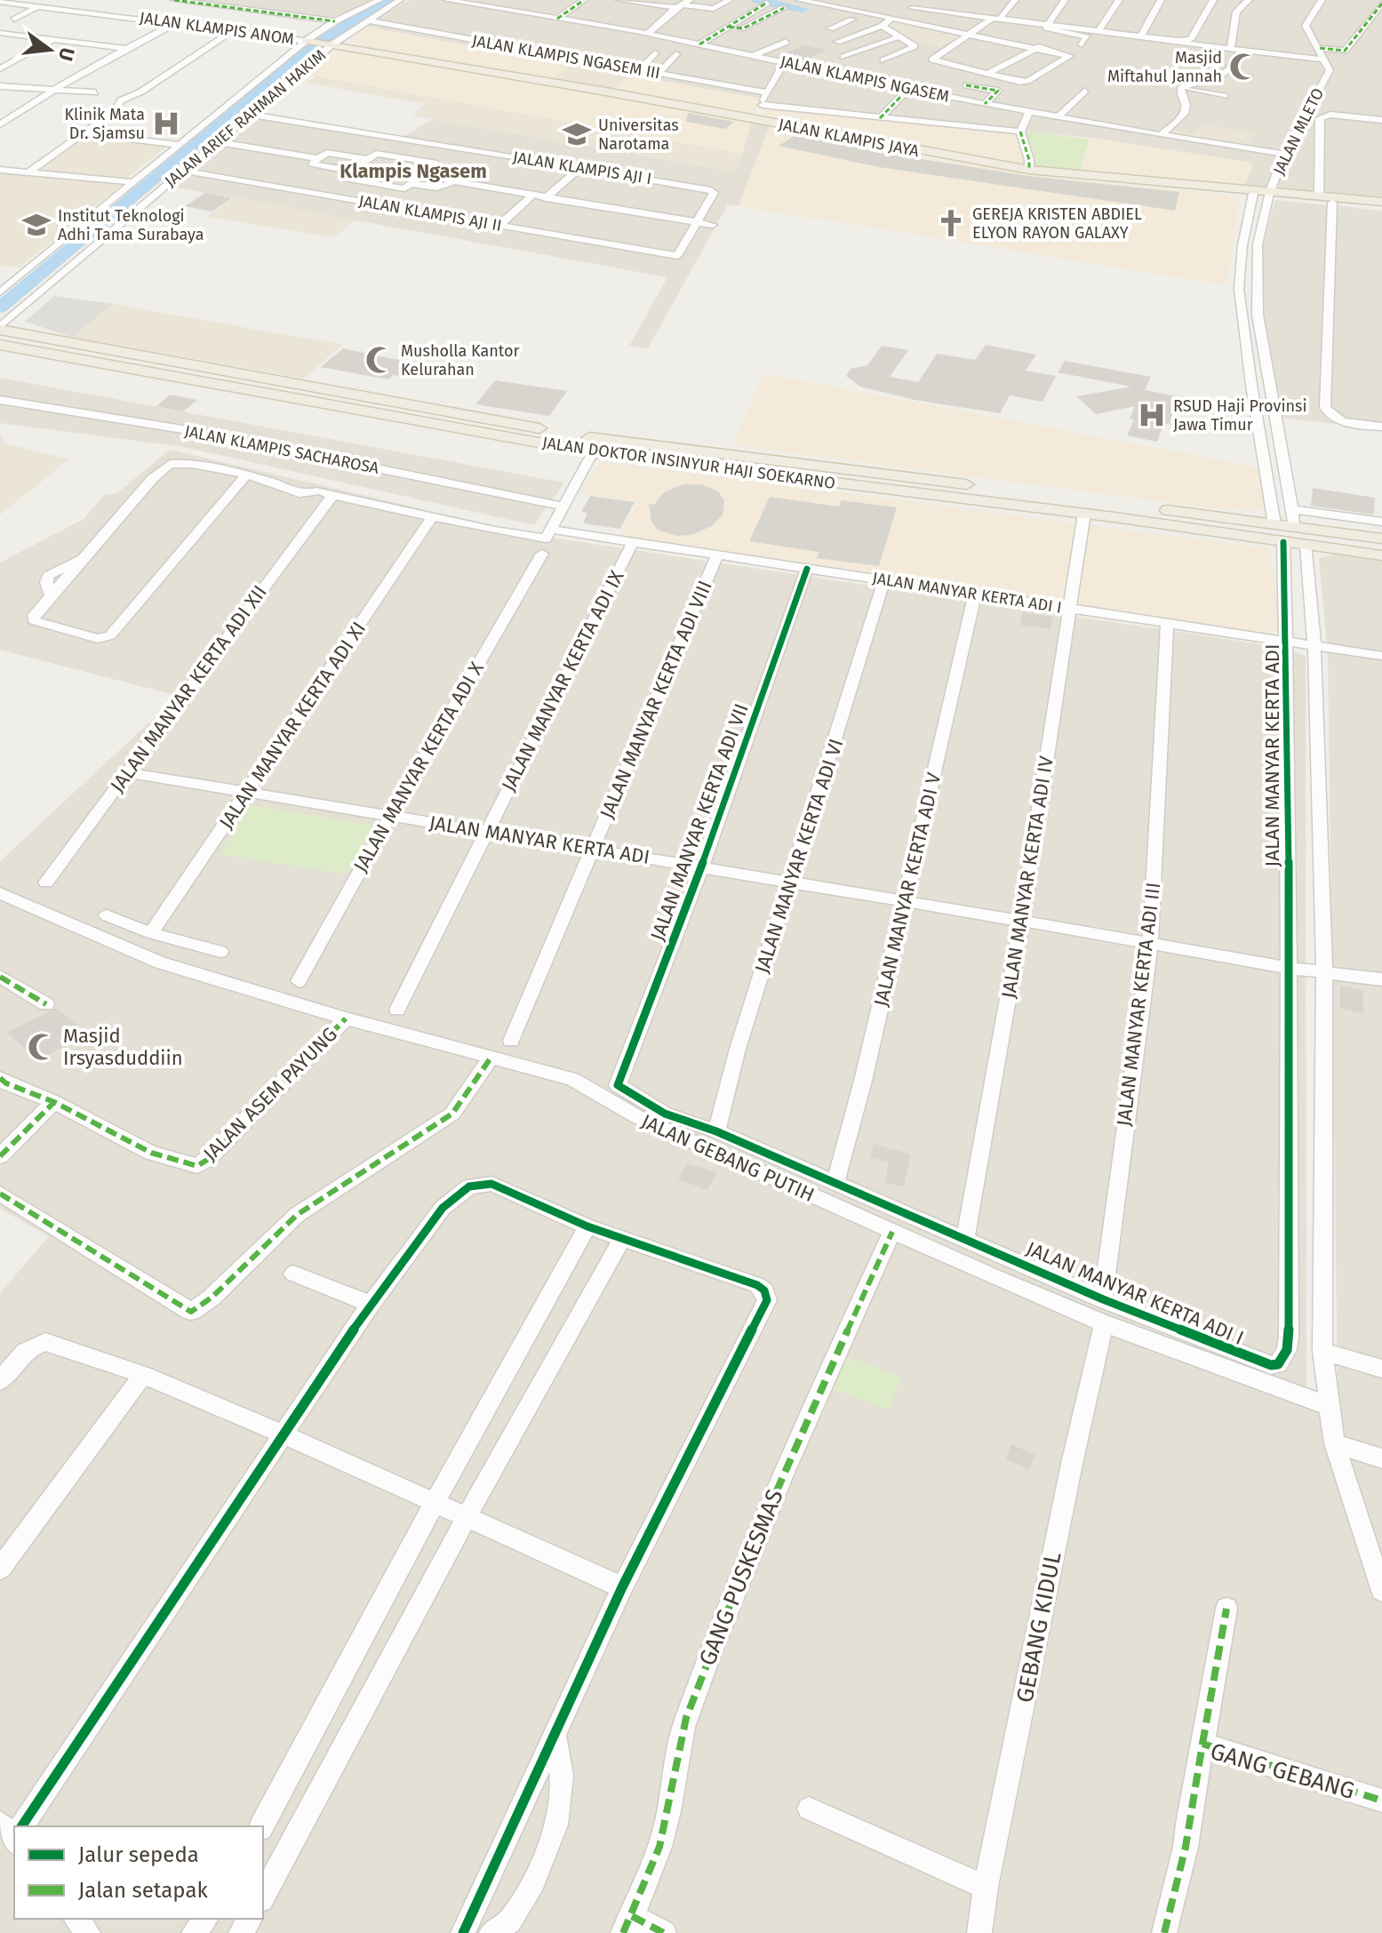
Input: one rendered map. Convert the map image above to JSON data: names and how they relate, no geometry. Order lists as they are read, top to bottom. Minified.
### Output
{"streets":{"main road":["JALAN KLAMPIS JAYA","JALAN DOKTOR INSINYUR HAJI SOEKARNO"],"street":["JALAN KLAMPIS ANOM","JALAN KLAMPIS NGASEM III","JALAN KLAMPIS NGASEM","JALAN ARIEF RAHMAN HAKIM","JALAN MLETO","JALAN KLAMPIS AJI I","JALAN KLAMPIS AJI II","JALAN KLAMPIS SACHAROSA","JALAN MANYAR KERTA ADI I","JALAN MANYAR KERTA ADI IX","JALAN MANYAR KERTA ADI XII","JALAN MANYAR KERTA ADI VIII","JALAN MANYAR KERTA ADI XI","JALAN MANYAR KERTA ADI","JALAN MANYAR KERTA ADI X","JALAN MANYAR KERTA ADI VII","JALAN MANYAR KERTA ADI VI","JALAN MANYAR KERTA ADI IV","JALAN MANYAR KERTA ADI V","JALAN MANYAR KERTA ADI III","JALAN ASEM PAYUNG","JALAN GEBANG PUTIH","GANG PUSKESMAS","GEBANG KIDUL","GANG GEBANG"]},"crossings":[["JALAN KLAMPIS ANOM","JALAN ARIEF RAHMAN HAKIM"],["JALAN KLAMPIS ANOM","JALAN KLAMPIS JAYA"],["JALAN KLAMPIS NGASEM III","JALAN ARIEF RAHMAN HAKIM"],["JALAN KLAMPIS NGASEM","JALAN MLETO"],["JALAN ARIEF RAHMAN HAKIM","JALAN KLAMPIS JAYA"],["JALAN ARIEF RAHMAN HAKIM","JALAN KLAMPIS AJI I"],["JALAN ARIEF RAHMAN HAKIM","JALAN KLAMPIS AJI II"],["JALAN ARIEF RAHMAN HAKIM","JALAN DOKTOR INSINYUR HAJI SOEKARNO"],["JALAN MLETO","JALAN KLAMPIS JAYA"],["JALAN KLAMPIS AJI I","JALAN KLAMPIS AJI II"],["JALAN DOKTOR INSINYUR HAJI SOEKARNO","JALAN MANYAR KERTA ADI"],["JALAN DOKTOR INSINYUR HAJI SOEKARNO","JALAN MANYAR KERTA ADI IV"],["JALAN MANYAR KERTA ADI I","JALAN MANYAR KERTA ADI IX"],["JALAN MANYAR KERTA ADI I","JALAN MANYAR KERTA ADI VIII"],["JALAN MANYAR KERTA ADI I","JALAN MANYAR KERTA ADI XI"],["JALAN MANYAR KERTA ADI I","JALAN MANYAR KERTA ADI"],["JALAN MANYAR KERTA ADI I","JALAN MANYAR KERTA ADI VII"],["JALAN MANYAR KERTA ADI I","JALAN MANYAR KERTA ADI VI"],["JALAN MANYAR KERTA ADI I","JALAN MANYAR KERTA ADI IV"],["JALAN MANYAR KERTA ADI I","JALAN MANYAR KERTA ADI V"],["JALAN MANYAR KERTA ADI I","JALAN MANYAR KERTA ADI III"],["JALAN MANYAR KERTA ADI IX","JALAN MANYAR KERTA ADI"],["JALAN MANYAR KERTA ADI XII","JALAN MANYAR KERTA ADI"],["JALAN MANYAR KERTA ADI VIII","JALAN MANYAR KERTA ADI"],["JALAN MANYAR KERTA ADI XI","JALAN MANYAR KERTA ADI"],["JALAN MANYAR KERTA ADI","JALAN MANYAR KERTA ADI X"],["JALAN MANYAR KERTA ADI","JALAN MANYAR KERTA ADI VII"],["JALAN MANYAR KERTA ADI","JALAN MANYAR KERTA ADI VI"],["JALAN MANYAR KERTA ADI","JALAN MANYAR KERTA ADI IV"],["JALAN MANYAR KERTA ADI","JALAN MANYAR KERTA ADI V"],["JALAN MANYAR KERTA ADI","JALAN MANYAR KERTA ADI III"],["JALAN ASEM PAYUNG","JALAN GEBANG PUTIH"],["JALAN GEBANG PUTIH","GANG PUSKESMAS"],["JALAN GEBANG PUTIH","GEBANG KIDUL"]],"districts":["Klampis Ngasem"],"places":{"mosque":["Masjid Miftahul Jannah","Musholla Kantor Kelurahan","Masjid Irsyasduddiin"],"hospital":["Klinik Mata Dr. Sjamsu","RSUD Haji Provinsi Jawa Timur"],"school or university":["Universitas Narotama","Institut Teknologi Adhi Tama Surabaya"],"church":["GEREJA KRISTEN ABDIEL ELYON RAYON GALAXY"]},"legend":["Jalur sepeda","Jalan setapak"],"north":"right"}
